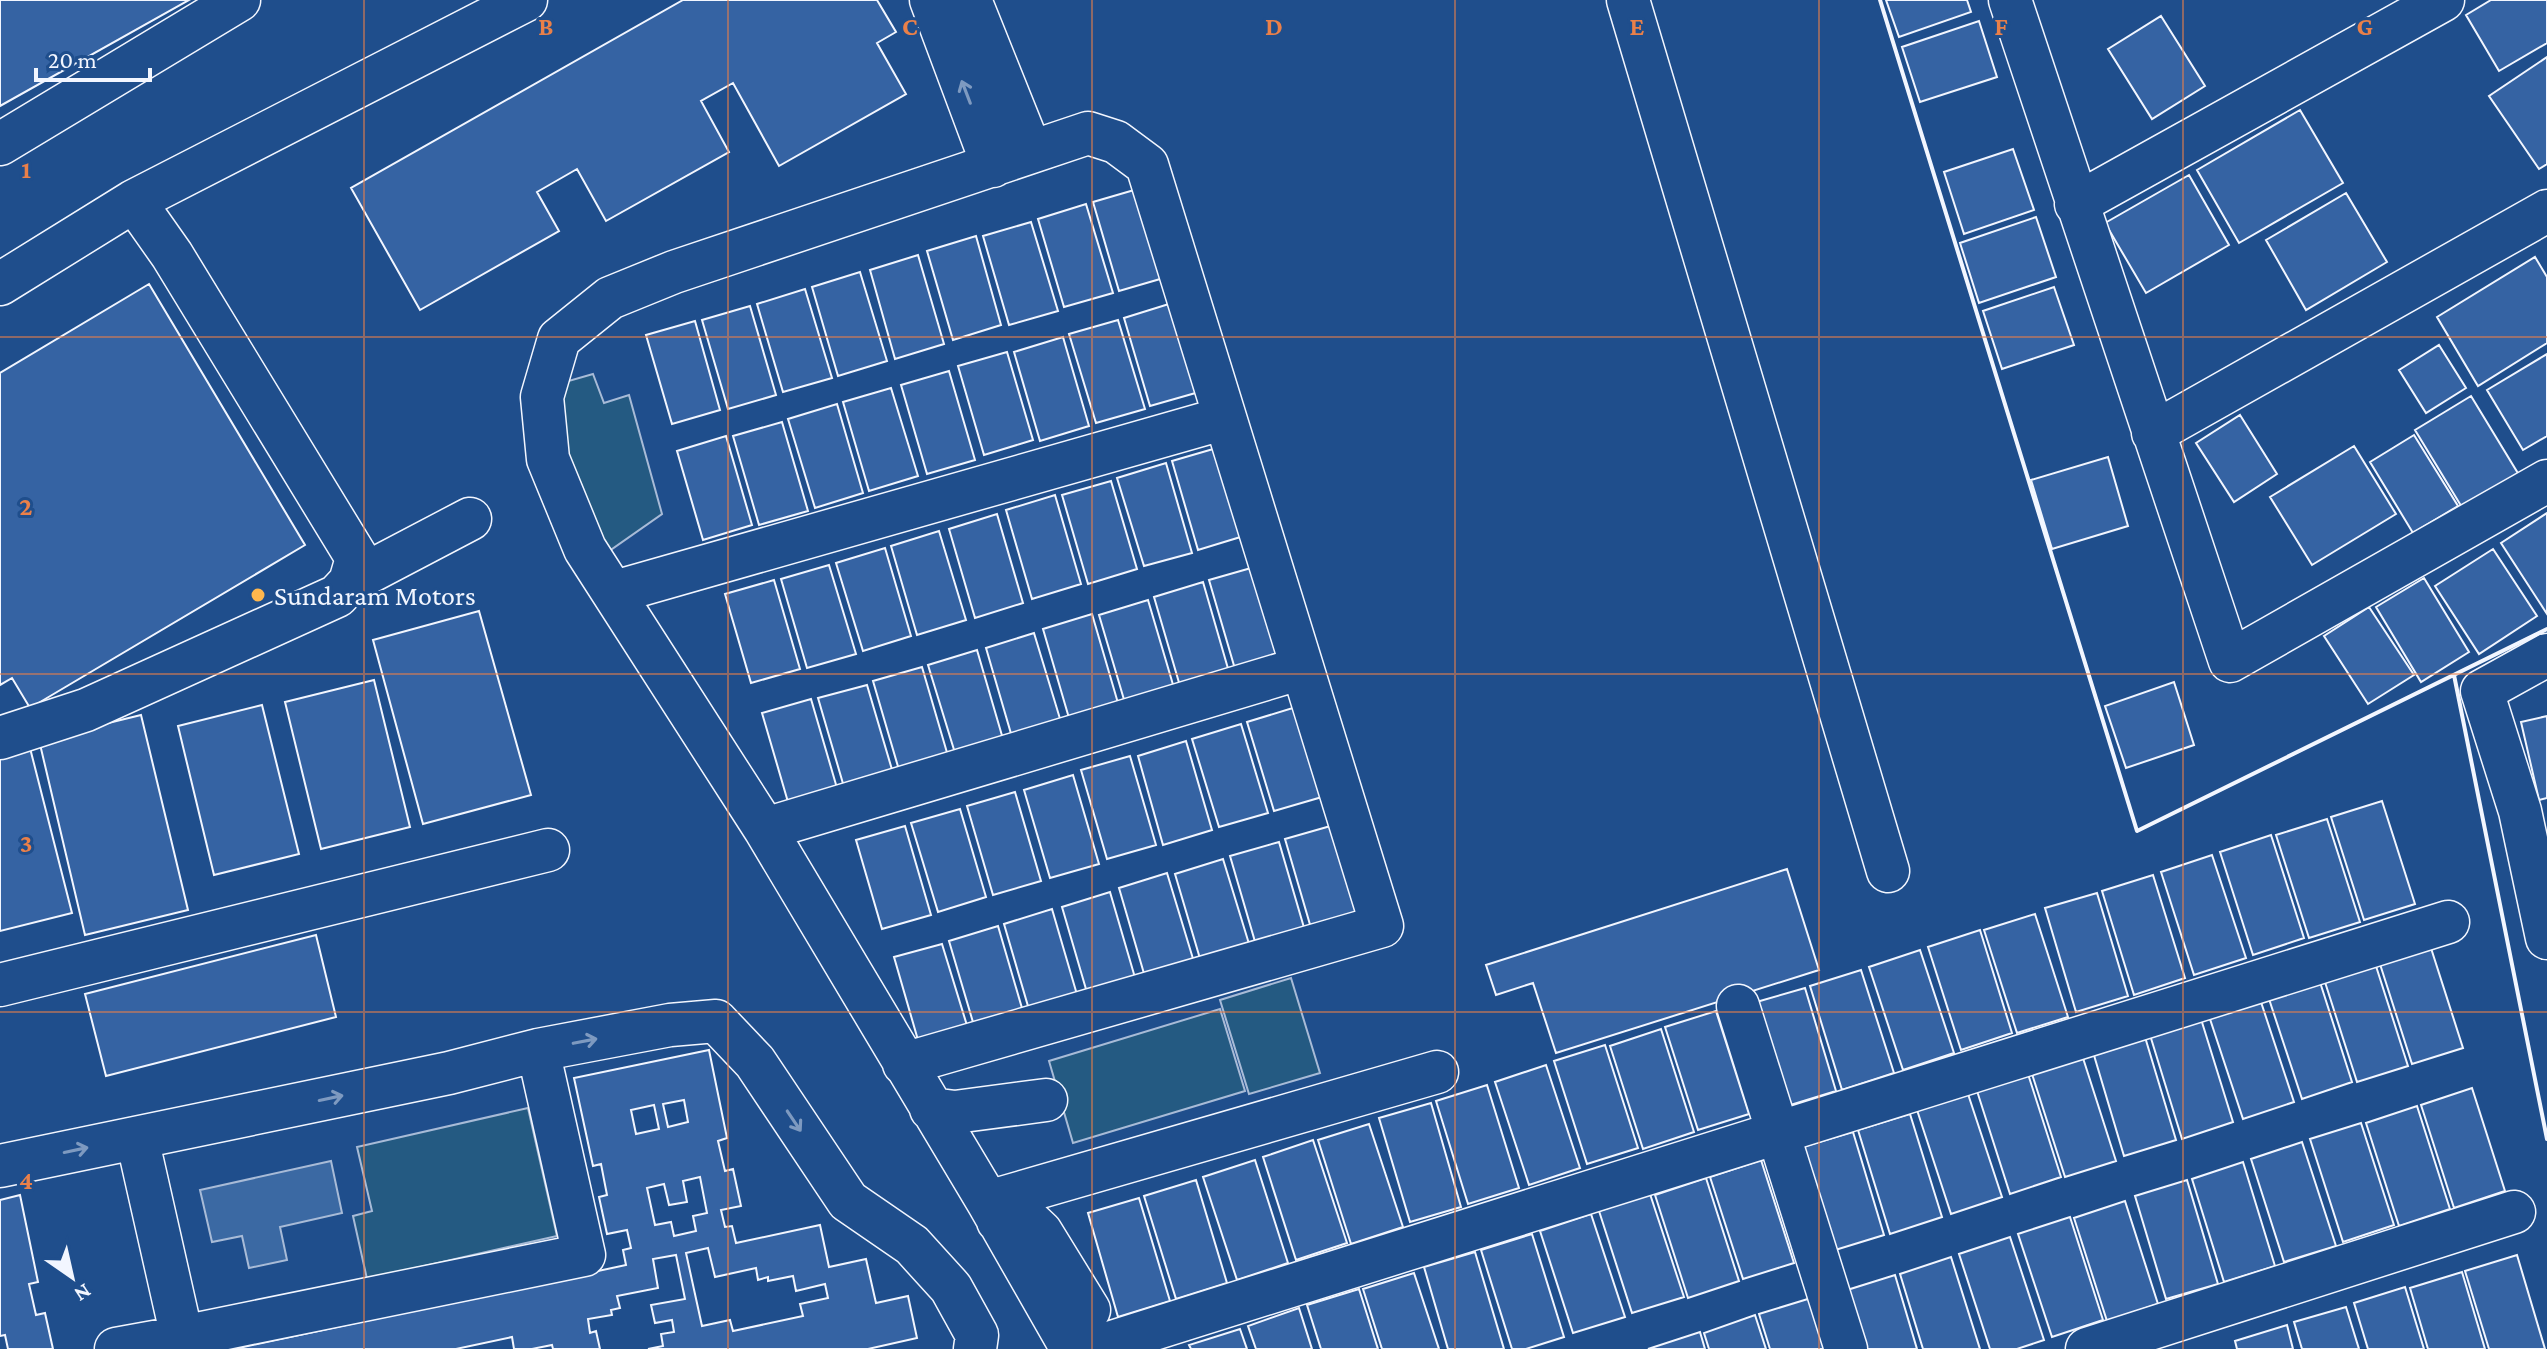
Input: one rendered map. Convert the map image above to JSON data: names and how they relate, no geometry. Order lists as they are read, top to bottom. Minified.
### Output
{"places":["Sundaram Motors"],"scale_bar":"20 m","north":"bottom right","grid":{"columns":["B","C","D","E","F","G"],"rows":["1","2","3","4"]}}
